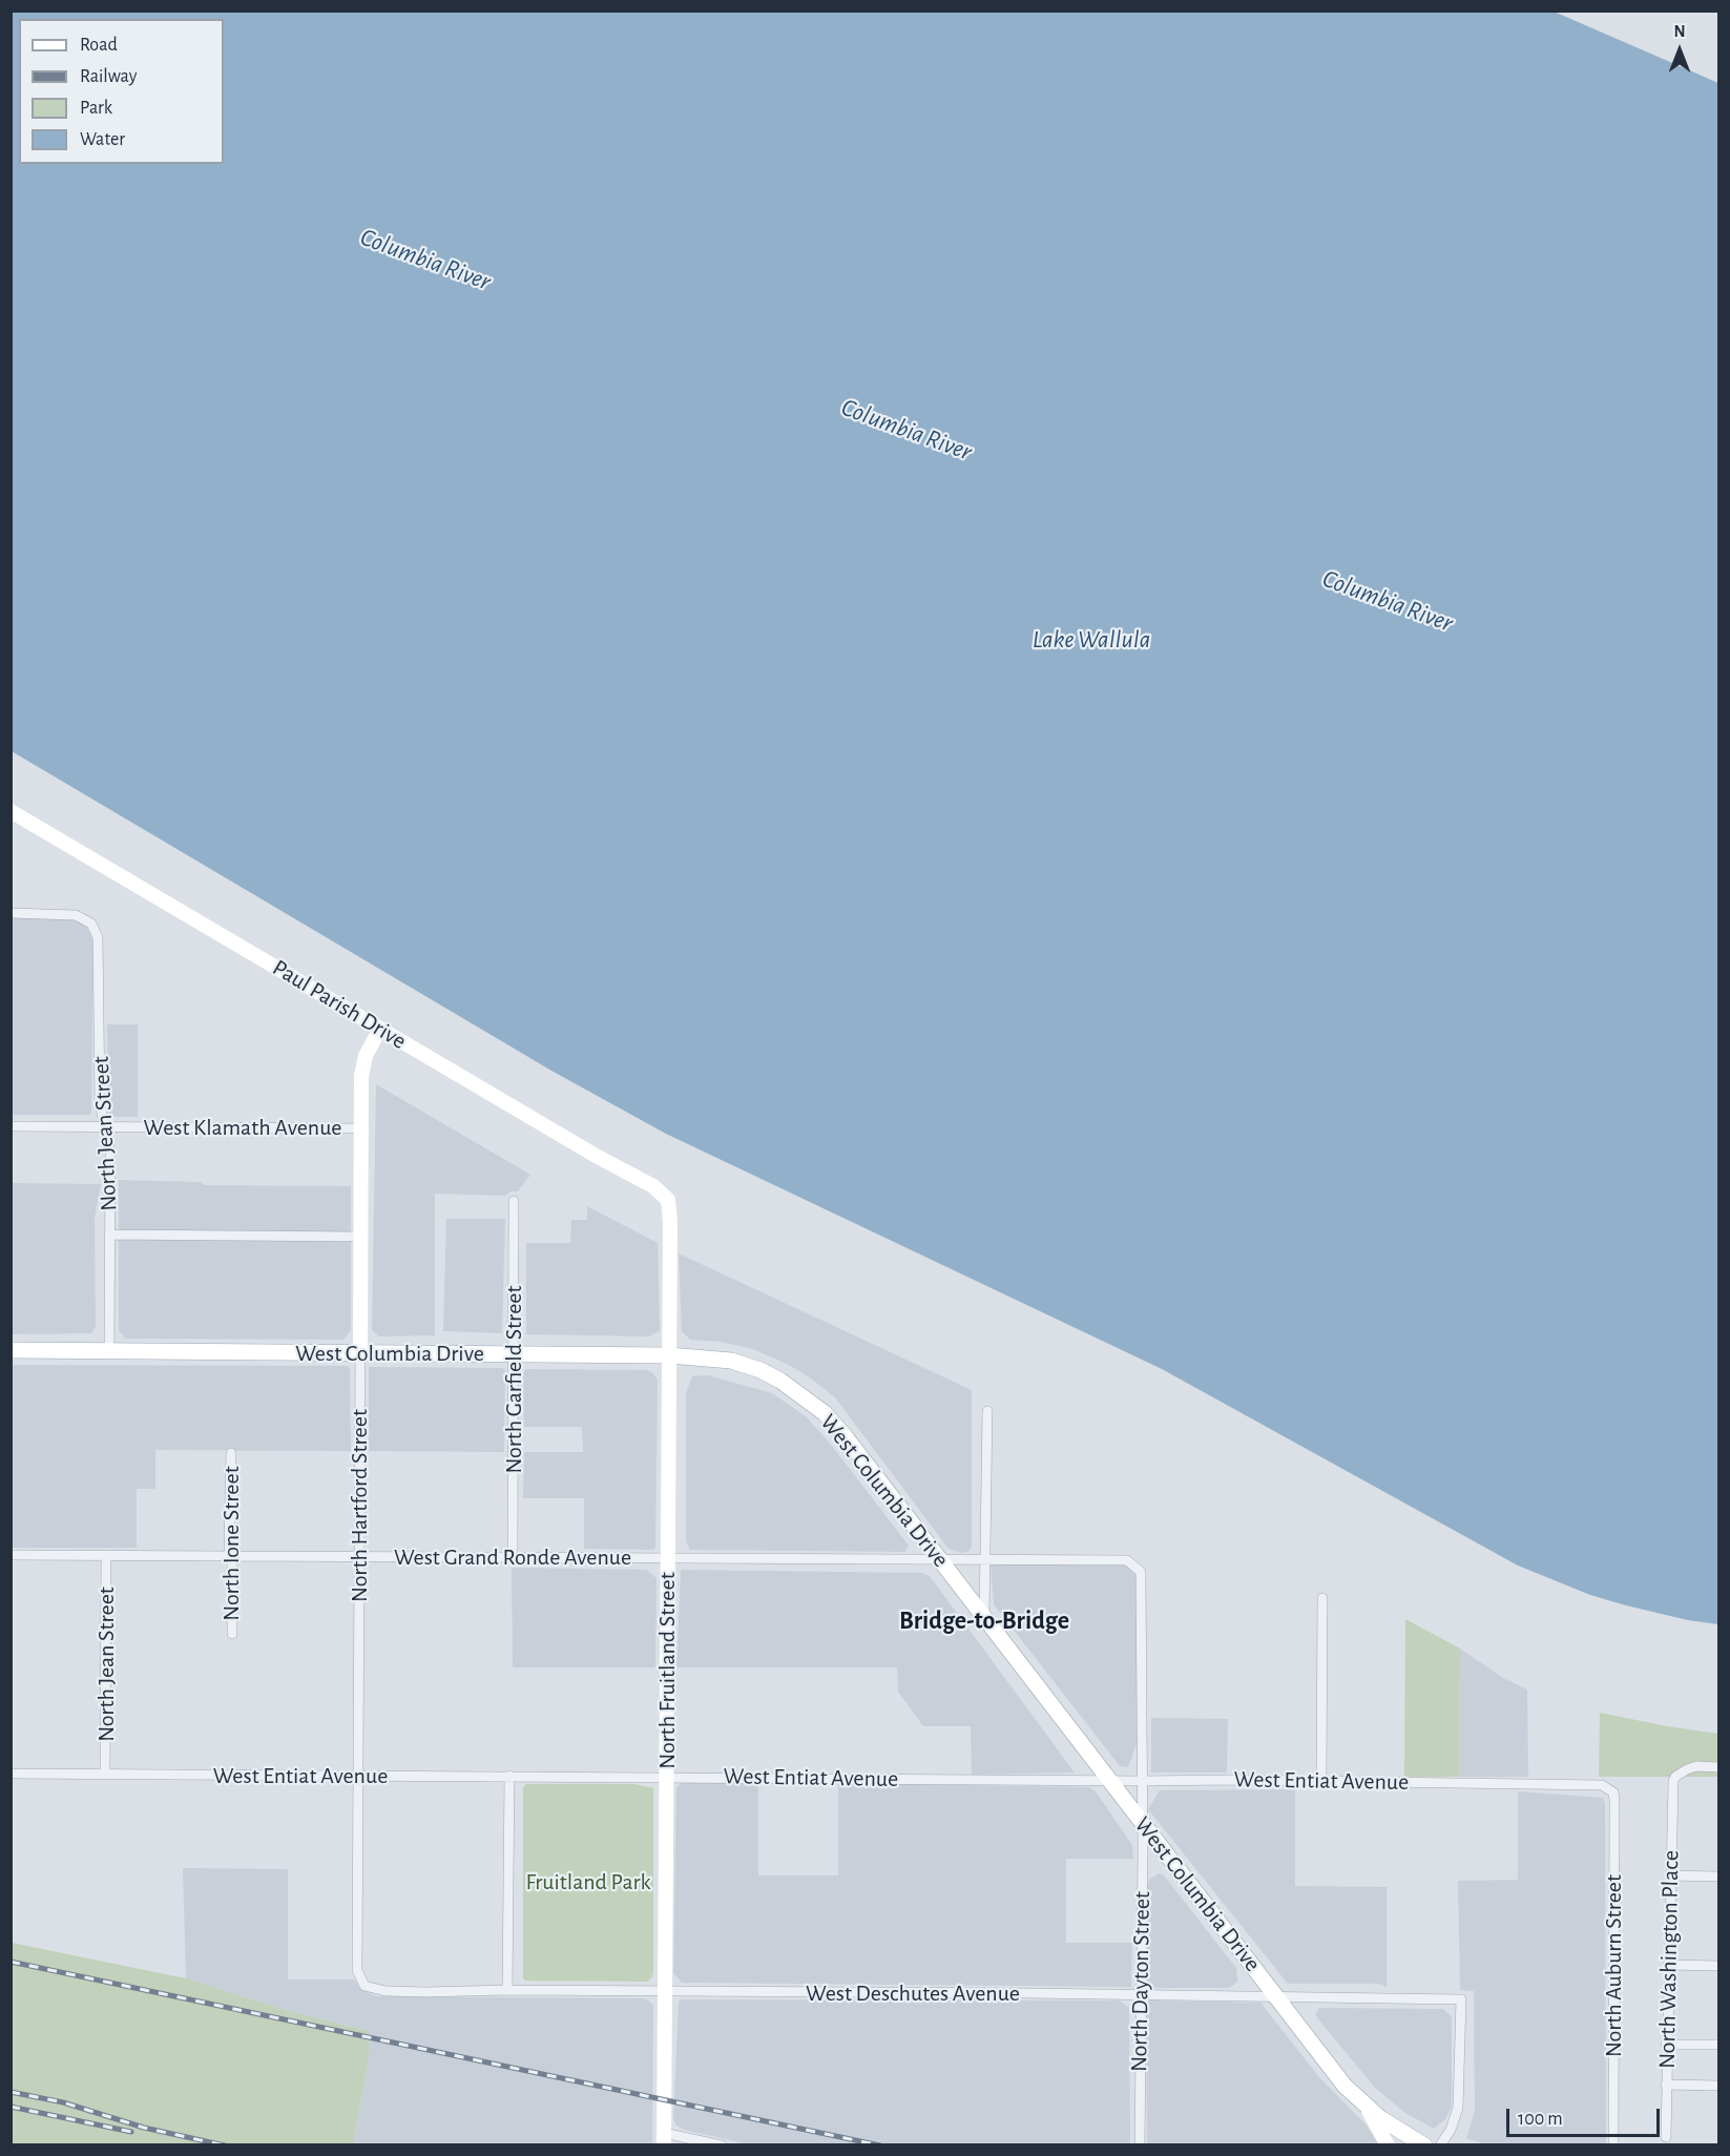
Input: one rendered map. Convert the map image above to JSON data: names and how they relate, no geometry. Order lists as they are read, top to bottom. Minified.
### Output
{"streets":{"main road":["West Columbia Drive"],"street":["Paul Parish Drive","West Klamath Avenue","North Jean Street","North Garfield Street","North Hartford Street","North Ione Street","West Grand Ronde Avenue","North Fruitland Street","West Entiat Avenue","North Washington Place","North Auburn Street","North Dayton Street","West Deschutes Avenue"]},"crossings":[["Paul Parish Drive","North Hartford Street"],["Paul Parish Drive","North Fruitland Street"],["West Klamath Avenue","North Jean Street"],["West Klamath Avenue","North Hartford Street"],["North Jean Street","West Columbia Drive"],["North Jean Street","West Grand Ronde Avenue"],["North Jean Street","West Entiat Avenue"],["West Columbia Drive","North Garfield Street"],["West Columbia Drive","North Hartford Street"],["West Columbia Drive","West Grand Ronde Avenue"],["West Columbia Drive","North Fruitland Street"],["West Columbia Drive","West Entiat Avenue"],["West Columbia Drive","North Dayton Street"],["West Columbia Drive","West Deschutes Avenue"],["North Garfield Street","West Grand Ronde Avenue"],["North Hartford Street","West Grand Ronde Avenue"],["North Hartford Street","West Entiat Avenue"],["North Hartford Street","West Deschutes Avenue"],["North Ione Street","West Grand Ronde Avenue"],["West Grand Ronde Avenue","North Fruitland Street"],["West Grand Ronde Avenue","North Dayton Street"],["North Fruitland Street","West Entiat Avenue"],["North Fruitland Street","West Deschutes Avenue"],["West Entiat Avenue","North Auburn Street"],["West Entiat Avenue","North Dayton Street"],["North Dayton Street","West Deschutes Avenue"]],"districts":["Bridge-to-Bridge"],"water":["Columbia River","Lake Wallula"],"parks":["Fruitland Park"],"legend":["Road","Railway","Park","Water"],"scale_bar":"100 m","north":"top"}
